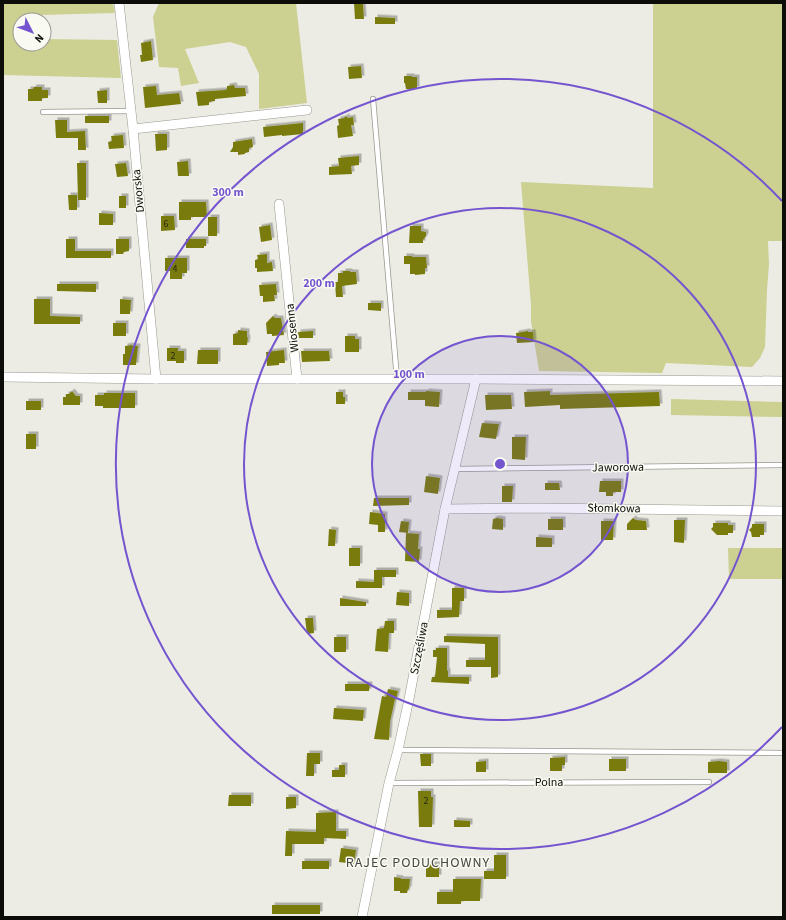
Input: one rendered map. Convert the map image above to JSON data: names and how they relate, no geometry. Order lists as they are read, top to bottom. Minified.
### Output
{"streets":{"street":["Dworska","Wiosenna","Słomkowa","Szczęśliwa"],"lane":["Jaworowa","Polna"]},"crossings":[["Jaworowa","Szczęśliwa"],["Słomkowa","Szczęśliwa"],["Szczęśliwa","Polna"]],"districts":["RAJEC PODUCHOWNY"],"house_numbers":["6","4","2","2"],"north":"bottom right","rings":["300 m","200 m","100 m"]}
